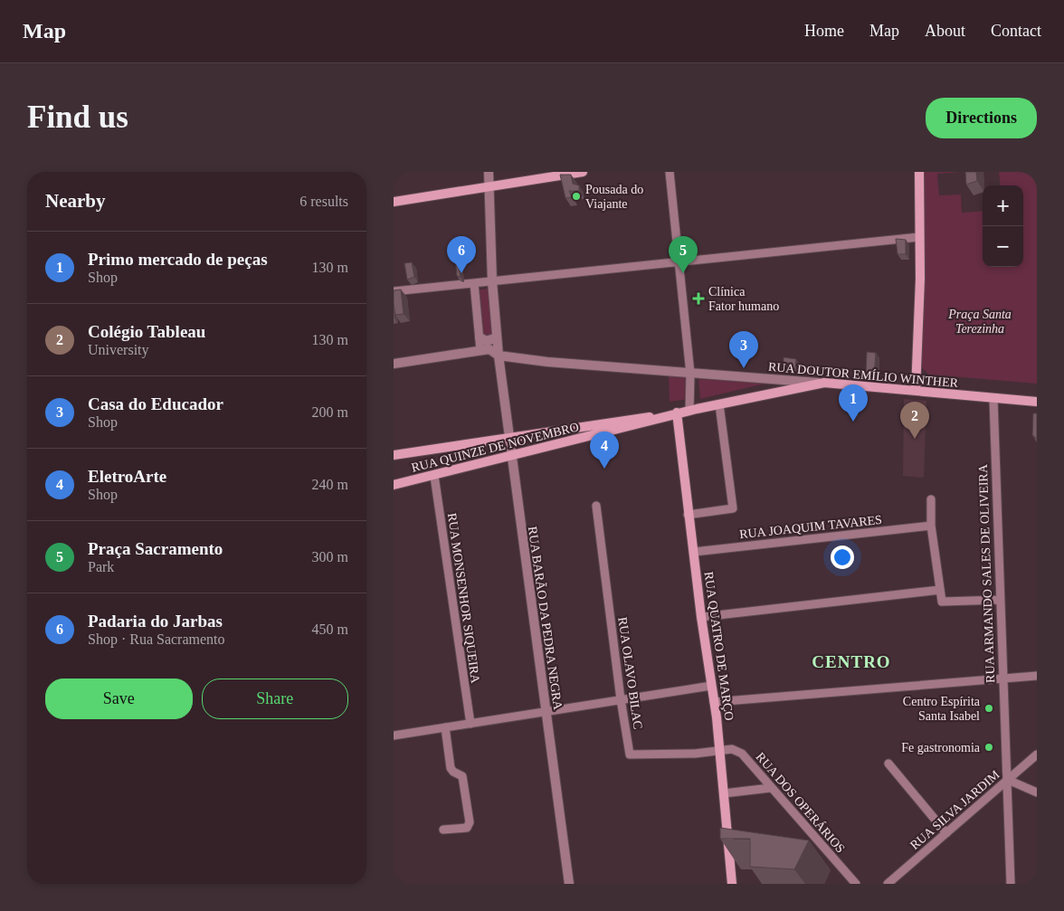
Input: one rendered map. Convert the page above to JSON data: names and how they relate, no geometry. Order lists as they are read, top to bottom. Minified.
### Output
{"streets":{"main road":["RUA DOUTOR EMÍLIO WINTHER","RUA QUINZE DE NOVEMBRO","RUA QUATRO DE MARÇO"],"street":["RUA JOAQUIM TAVARES","RUA ARMANDO SALES DE OLIVEIRA","RUA MONSENHOR SIQUEIRA","RUA BARÃO DA PEDRA NEGRA","RUA OLAVO BILAC","RUA DOS OPERÁRIOS","RUA SILVA JARDIM"]},"crossings":[["RUA DOUTOR EMÍLIO WINTHER","RUA QUINZE DE NOVEMBRO"],["RUA DOUTOR EMÍLIO WINTHER","RUA ARMANDO SALES DE OLIVEIRA"],["RUA DOUTOR EMÍLIO WINTHER","RUA BARÃO DA PEDRA NEGRA"],["RUA DOUTOR EMÍLIO WINTHER","RUA QUATRO DE MARÇO"],["RUA QUINZE DE NOVEMBRO","RUA MONSENHOR SIQUEIRA"],["RUA QUINZE DE NOVEMBRO","RUA BARÃO DA PEDRA NEGRA"],["RUA QUINZE DE NOVEMBRO","RUA QUATRO DE MARÇO"],["RUA JOAQUIM TAVARES","RUA QUATRO DE MARÇO"],["RUA ARMANDO SALES DE OLIVEIRA","RUA SILVA JARDIM"],["RUA QUATRO DE MARÇO","RUA OLAVO BILAC"],["RUA QUATRO DE MARÇO","RUA DOS OPERÁRIOS"],["RUA OLAVO BILAC","RUA DOS OPERÁRIOS"]],"districts":["CENTRO"],"parks":["Praça Santa Terezinha"],"places":{"other":["Pousada do Viajante","Centro Espírita Santa Isabel","Fe gastronomia"],"health":["Clínica Fator humano"]},"page":{"header":"Map","nav":["Home","Map","About","Contact"],"buttons":["Directions",["Save","Share"]],"title":"Find us","heading":["Nearby","6 results"],"map_buttons":["+","−"],"list":[{"mark":"1","name":"Primo mercado de peças","note":"Shop","value":"130 m"},{"mark":"2","name":"Colégio Tableau","note":"University","value":"130 m"},{"mark":"3","name":"Casa do Educador","note":"Shop","value":"200 m"},{"mark":"4","name":"EletroArte","note":"Shop","value":"240 m"},{"mark":"5","name":"Praça Sacramento","note":"Park","value":"300 m"},{"mark":"6","name":"Padaria do Jarbas","note":"Shop · Rua Sacramento","value":"450 m"}],"pins":["5","6","3","1","2","4"]}}
